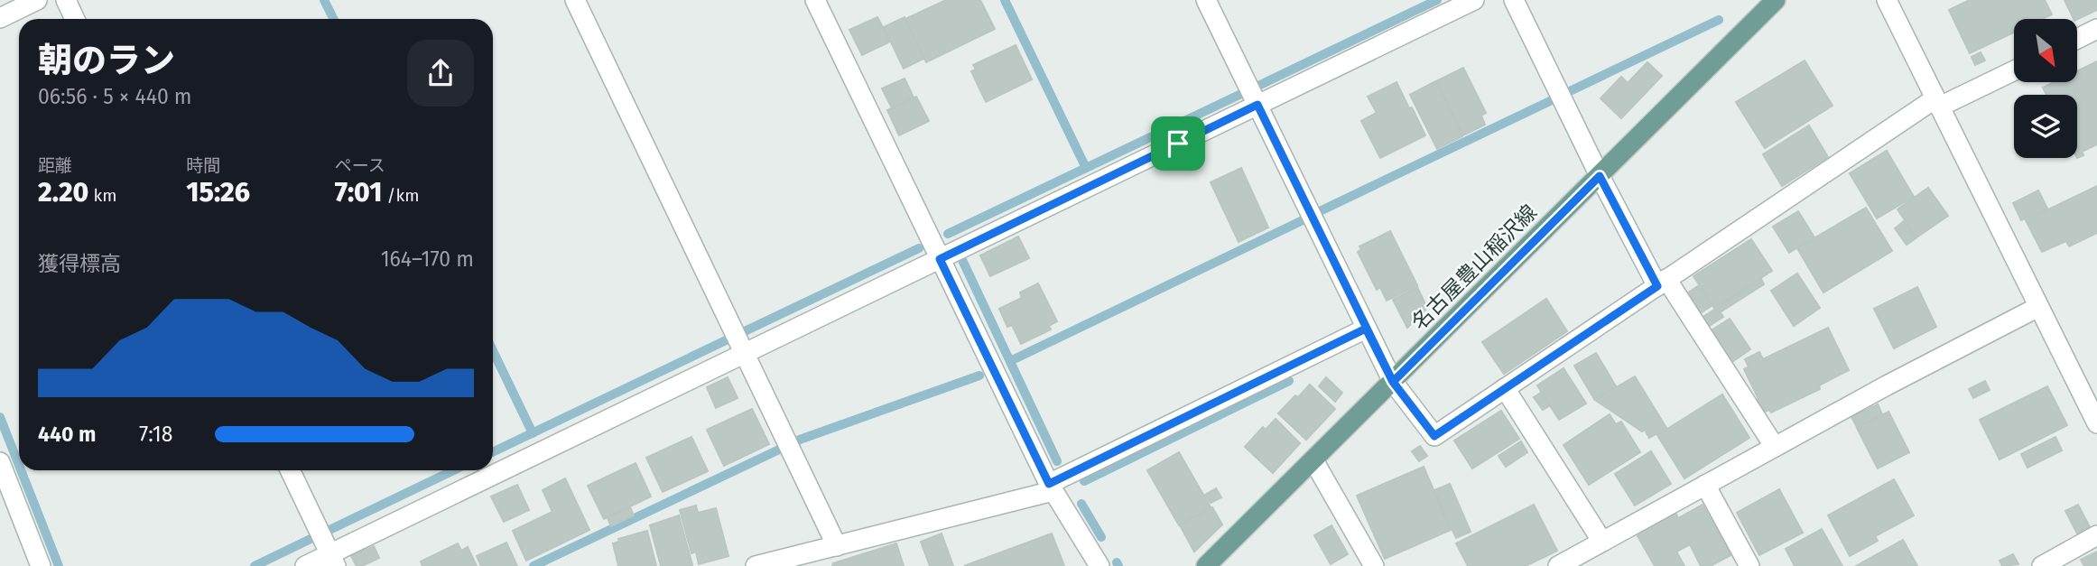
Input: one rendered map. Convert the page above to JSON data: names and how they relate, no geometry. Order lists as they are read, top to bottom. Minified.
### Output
{"streets":{"main road":["名古屋豊山稲沢線"]},"north":"bottom right","page":{"heading":["朝のラン","06:56 · 5 × 440 m"],"stats":[["距離","2.20 km"],["時間","15:26"],["ペース","7:01 /km"]],"chart":["獲得標高","164–170 m"],"list":[{"name":"440 m","note":"7:18"}]}}
